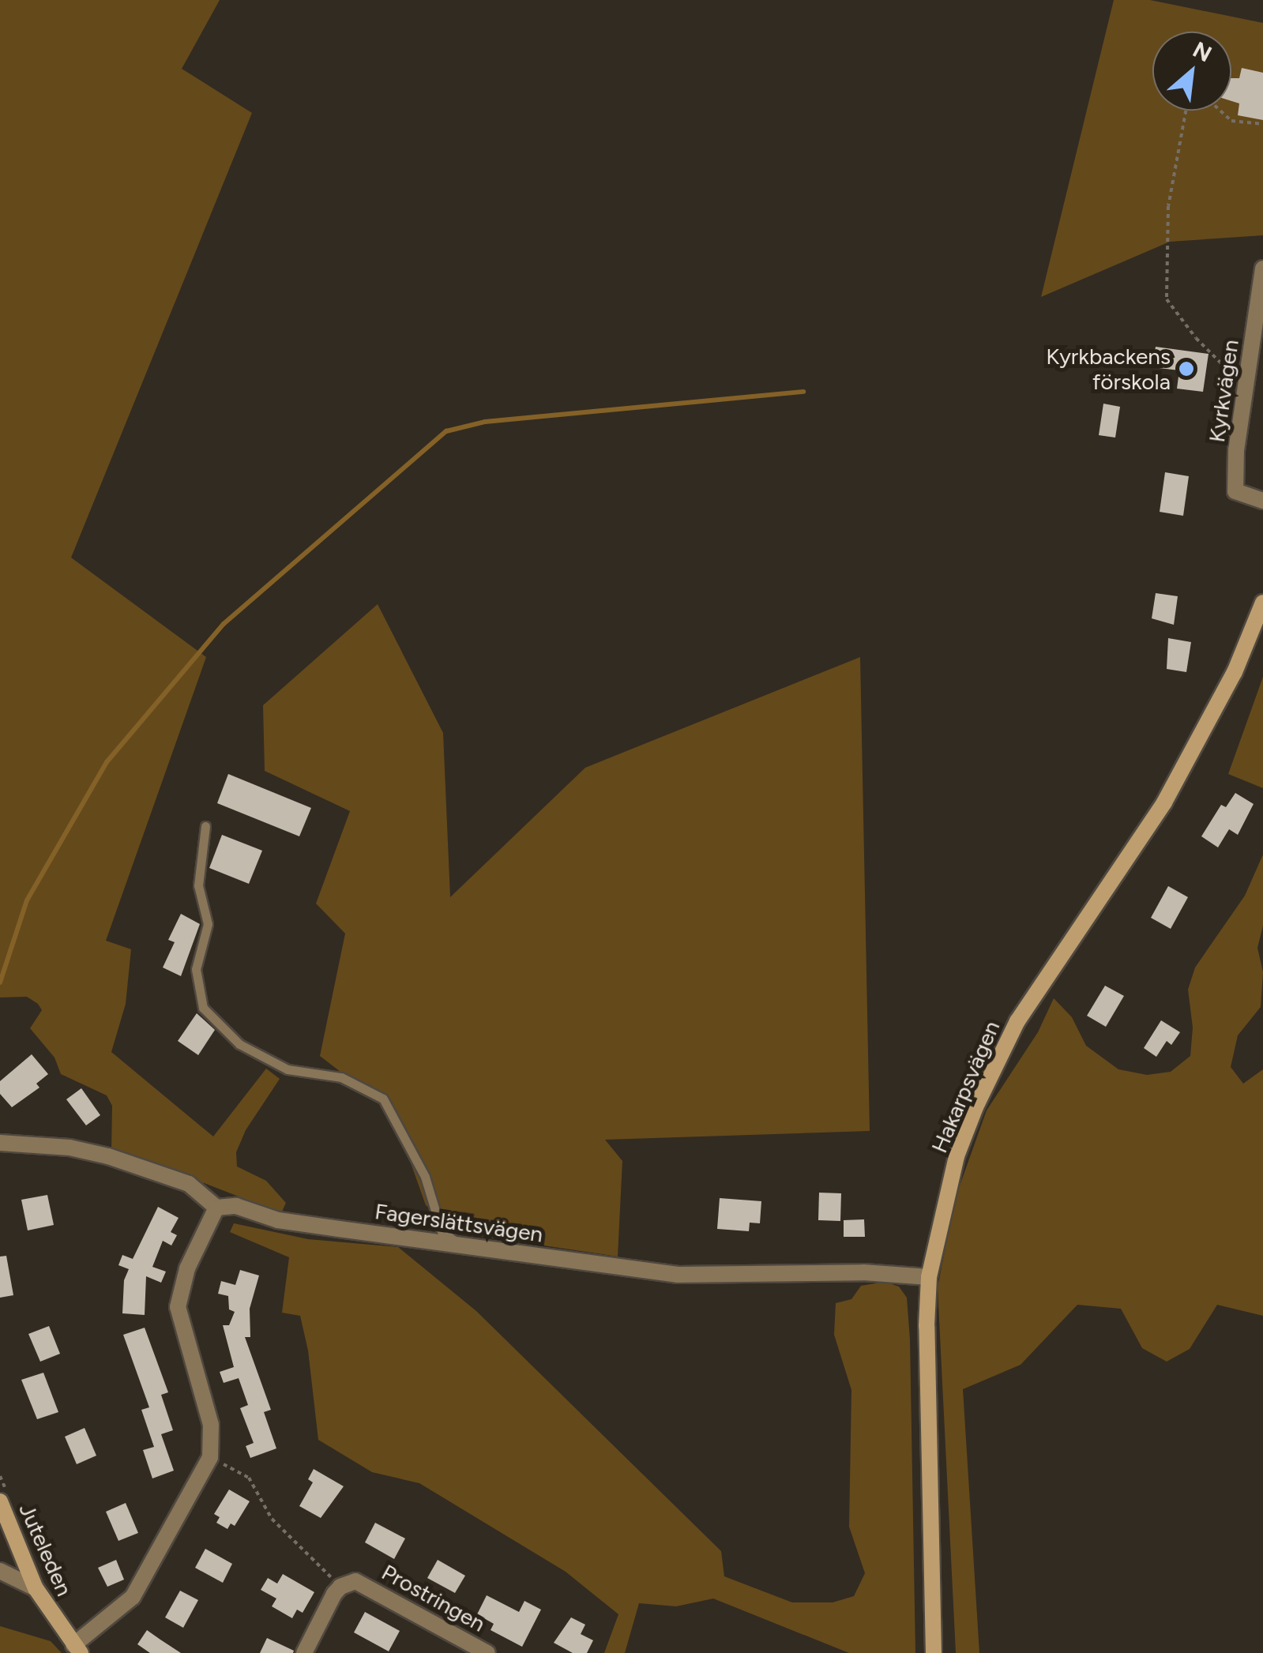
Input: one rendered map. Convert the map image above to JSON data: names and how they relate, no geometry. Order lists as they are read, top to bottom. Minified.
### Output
{"streets":{"street":["Kyrkvägen","Hakarpsvägen","Fagerslättsvägen","Juteleden","Prostringen"]},"crossings":[["Hakarpsvägen","Fagerslättsvägen"]],"places":["Kyrkbackens förskola"],"north":"top right"}
